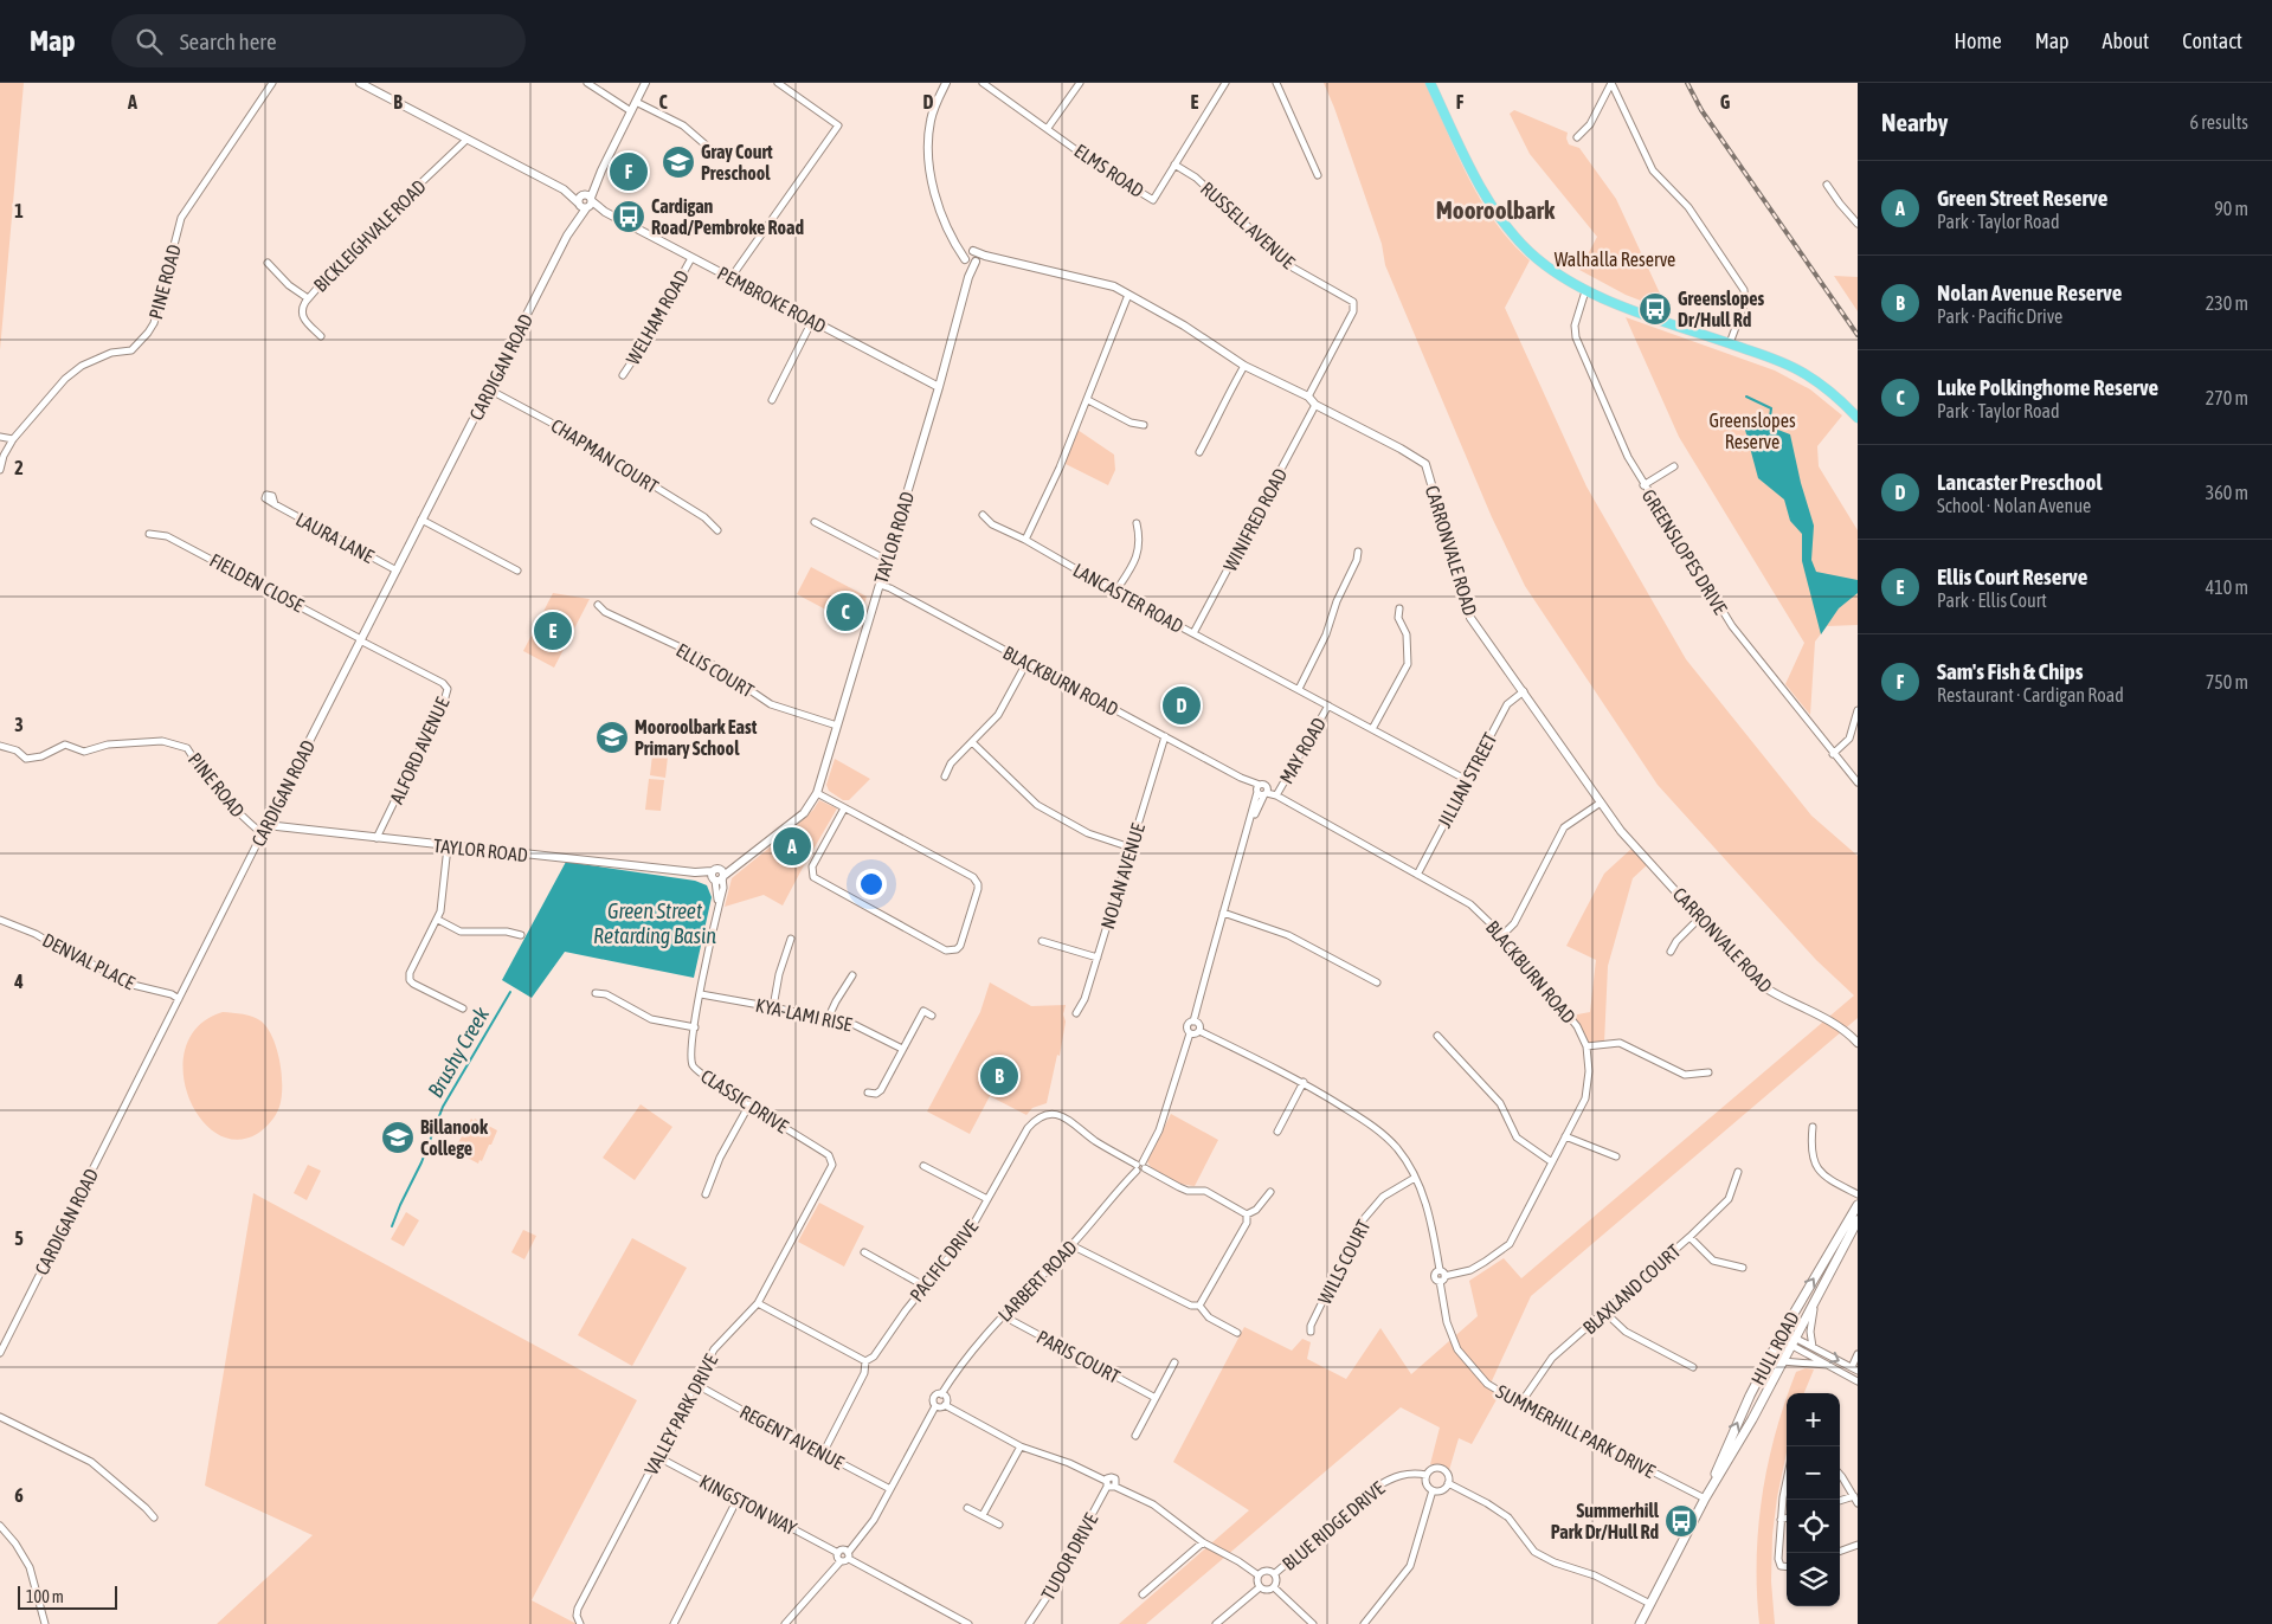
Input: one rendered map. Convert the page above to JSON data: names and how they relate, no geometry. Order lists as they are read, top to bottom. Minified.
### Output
{"streets":{"main road":["HULL ROAD"],"street":["ELMS ROAD","RUSSELL AVENUE","BICKLEIGHVALE ROAD","PINE ROAD","PEMBROKE ROAD","WELHAM ROAD","CARDIGAN ROAD","CHAPMAN COURT","WINIFRED ROAD","LAURA LANE","TAYLOR ROAD","CARRONVALE ROAD","GREENSLOPES DRIVE","FIELDEN CLOSE","LANCASTER ROAD","ELLIS COURT","BLACKBURN ROAD","ALFORD AVENUE","MAY ROAD","JILLIAN STREET","NOLAN AVENUE","DENVAL PLACE","KYA-LAMI RISE","CLASSIC DRIVE","PACIFIC DRIVE","WILLS COURT","LARBERT ROAD","BLAXLAND COURT","PARIS COURT","VALLEY PARK DRIVE","SUMMERHILL PARK DRIVE","REGENT AVENUE","KINGSTON WAY","BLUE RIDGE DRIVE","TUDOR DRIVE"]},"crossings":[["ELMS ROAD","RUSSELL AVENUE"],["RUSSELL AVENUE","CARRONVALE ROAD"],["BICKLEIGHVALE ROAD","PEMBROKE ROAD"],["PINE ROAD","CARDIGAN ROAD"],["PEMBROKE ROAD","WELHAM ROAD"],["PEMBROKE ROAD","CARDIGAN ROAD"],["PEMBROKE ROAD","TAYLOR ROAD"],["CARDIGAN ROAD","CHAPMAN COURT"],["CARDIGAN ROAD","LAURA LANE"],["CARDIGAN ROAD","TAYLOR ROAD"],["CARDIGAN ROAD","FIELDEN CLOSE"],["CARDIGAN ROAD","ALFORD AVENUE"],["CARDIGAN ROAD","DENVAL PLACE"],["WINIFRED ROAD","CARRONVALE ROAD"],["WINIFRED ROAD","LANCASTER ROAD"],["TAYLOR ROAD","CARRONVALE ROAD"],["TAYLOR ROAD","ELLIS COURT"],["TAYLOR ROAD","BLACKBURN ROAD"],["TAYLOR ROAD","ALFORD AVENUE"],["TAYLOR ROAD","CLASSIC DRIVE"],["CARRONVALE ROAD","JILLIAN STREET"],["FIELDEN CLOSE","ALFORD AVENUE"],["LANCASTER ROAD","MAY ROAD"],["LANCASTER ROAD","JILLIAN STREET"],["BLACKBURN ROAD","MAY ROAD"],["BLACKBURN ROAD","JILLIAN STREET"],["BLACKBURN ROAD","NOLAN AVENUE"],["BLACKBURN ROAD","SUMMERHILL PARK DRIVE"],["KYA-LAMI RISE","CLASSIC DRIVE"],["CLASSIC DRIVE","VALLEY PARK DRIVE"],["PACIFIC DRIVE","LARBERT ROAD"],["LARBERT ROAD","PARIS COURT"],["BLAXLAND COURT","SUMMERHILL PARK DRIVE"],["HULL ROAD","SUMMERHILL PARK DRIVE"],["VALLEY PARK DRIVE","REGENT AVENUE"],["VALLEY PARK DRIVE","KINGSTON WAY"],["BLUE RIDGE DRIVE","TUDOR DRIVE"]],"districts":["Mooroolbark"],"water":["Green Street Retarding Basin","Brushy Creek"],"parks":["Walhalla Reserve","Greenslopes Reserve"],"places":{"school or university":["Gray Court Preschool","Mooroolbark East Primary School","Billanook College"],"bus stop":["Cardigan Road/Pembroke Road","Greenslopes Dr/Hull Rd","Summerhill Park Dr/Hull Rd"]},"scale_bar":"100 m","page":{"header":"Map","search":"Search here","nav":["Home","Map","About","Contact"],"heading":["Nearby","6 results"],"pins":["F","C","E","D","A","B"],"list":[{"mark":"A","name":"Green Street Reserve","note":"Park · Taylor Road","value":"90 m"},{"mark":"B","name":"Nolan Avenue Reserve","note":"Park · Pacific Drive","value":"230 m"},{"mark":"C","name":"Luke Polkinghome Reserve","note":"Park · Taylor Road","value":"270 m"},{"mark":"D","name":"Lancaster Preschool","note":"School · Nolan Avenue","value":"360 m"},{"mark":"E","name":"Ellis Court Reserve","note":"Park · Ellis Court","value":"410 m"},{"mark":"F","name":"Sam's Fish & Chips","note":"Restaurant · Cardigan Road","value":"750 m"}],"map_buttons":["+","−"],"scale":"100 m"},"grid":{"columns":["A","B","C","D","E","F","G"],"rows":["1","2","3","4","5","6"]}}
